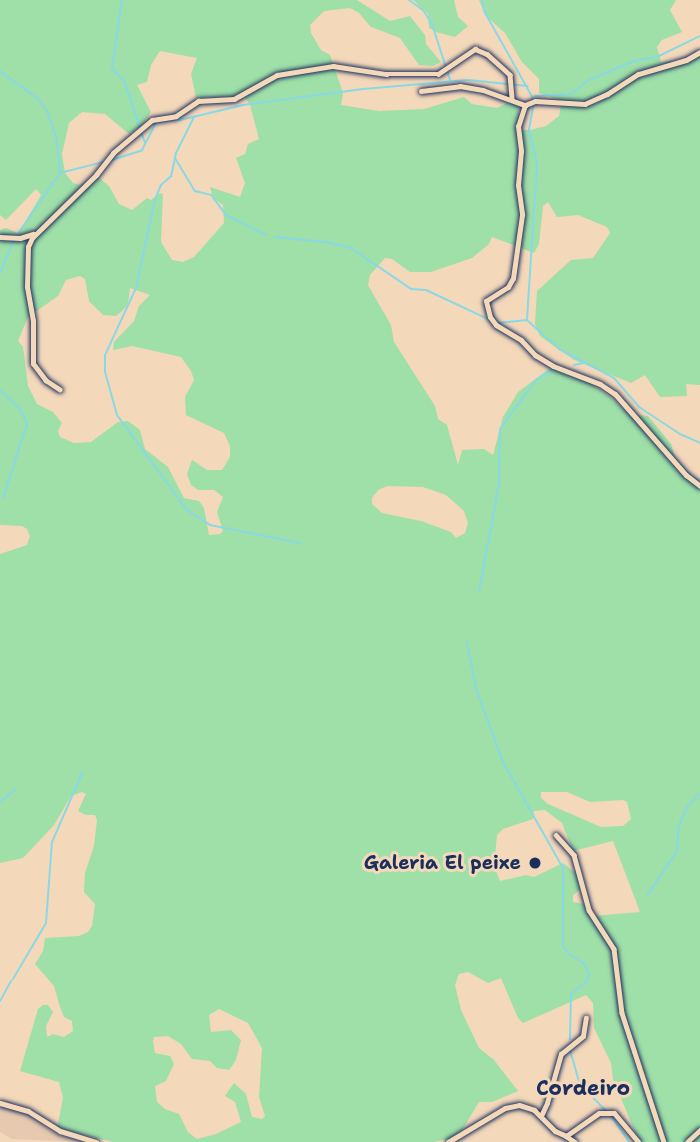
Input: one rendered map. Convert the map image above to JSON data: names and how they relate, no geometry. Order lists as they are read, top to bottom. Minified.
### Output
{"districts":["Cordeiro"],"places":["Galeria El peixe"]}
